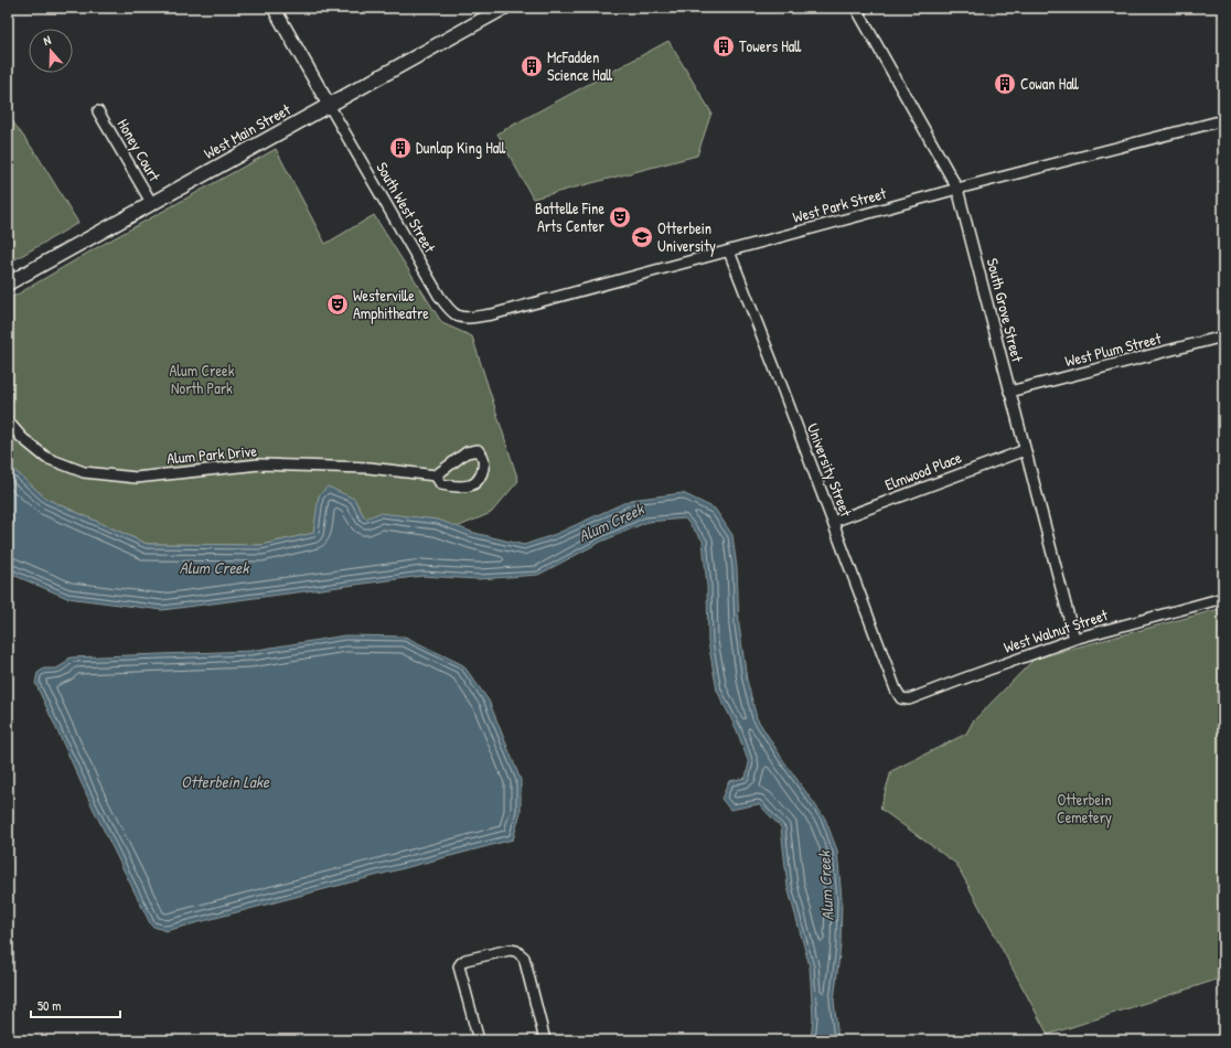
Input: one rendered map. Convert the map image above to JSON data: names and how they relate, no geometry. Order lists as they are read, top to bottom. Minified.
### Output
{"streets":{"main road":["West Main Street"],"street":["Honey Court","West Park Street","South West Street","South Grove Street","West Plum Street","Alum Park Drive","University Street","Elmwood Place","West Walnut Street"]},"crossings":[["West Main Street","Honey Court"],["West Main Street","South West Street"],["West Park Street","South West Street"],["West Park Street","South Grove Street"],["West Park Street","University Street"],["South Grove Street","West Plum Street"],["South Grove Street","Elmwood Place"],["South Grove Street","West Walnut Street"],["University Street","Elmwood Place"],["University Street","West Walnut Street"]],"water":["Alum Creek","Otterbein Lake"],"parks":["Alum Creek North Park","Otterbein Cemetery"],"places":{"building":["Towers Hall","McFadden Science Hall","Cowan Hall","Dunlap King Hall"],"theatre":["Battelle Fine Arts Center","Westerville Amphitheatre"],"school or university":["Otterbein University"]},"scale_bar":"50 m","north":"top"}
